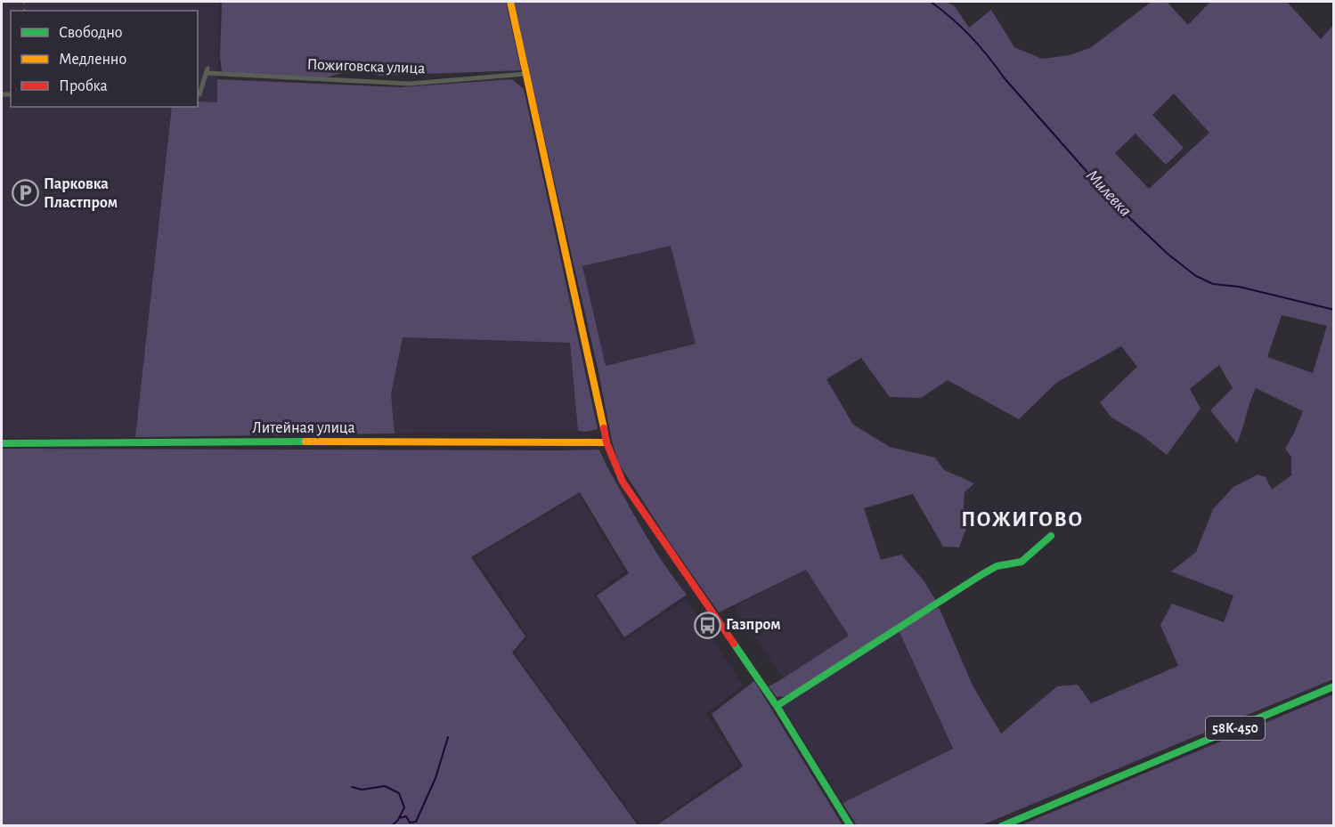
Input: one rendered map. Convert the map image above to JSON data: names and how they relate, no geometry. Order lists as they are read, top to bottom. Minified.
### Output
{"streets":{"main road":["Литейная улица","58К-450"],"street":["Пожиговска улица"]},"districts":["ПОЖИГОВО"],"water":["Милевка"],"places":{"parking":["Парковка Пластпром"],"bus stop":["Газпром"]},"legend":["Свободно","Медленно","Пробка"]}
